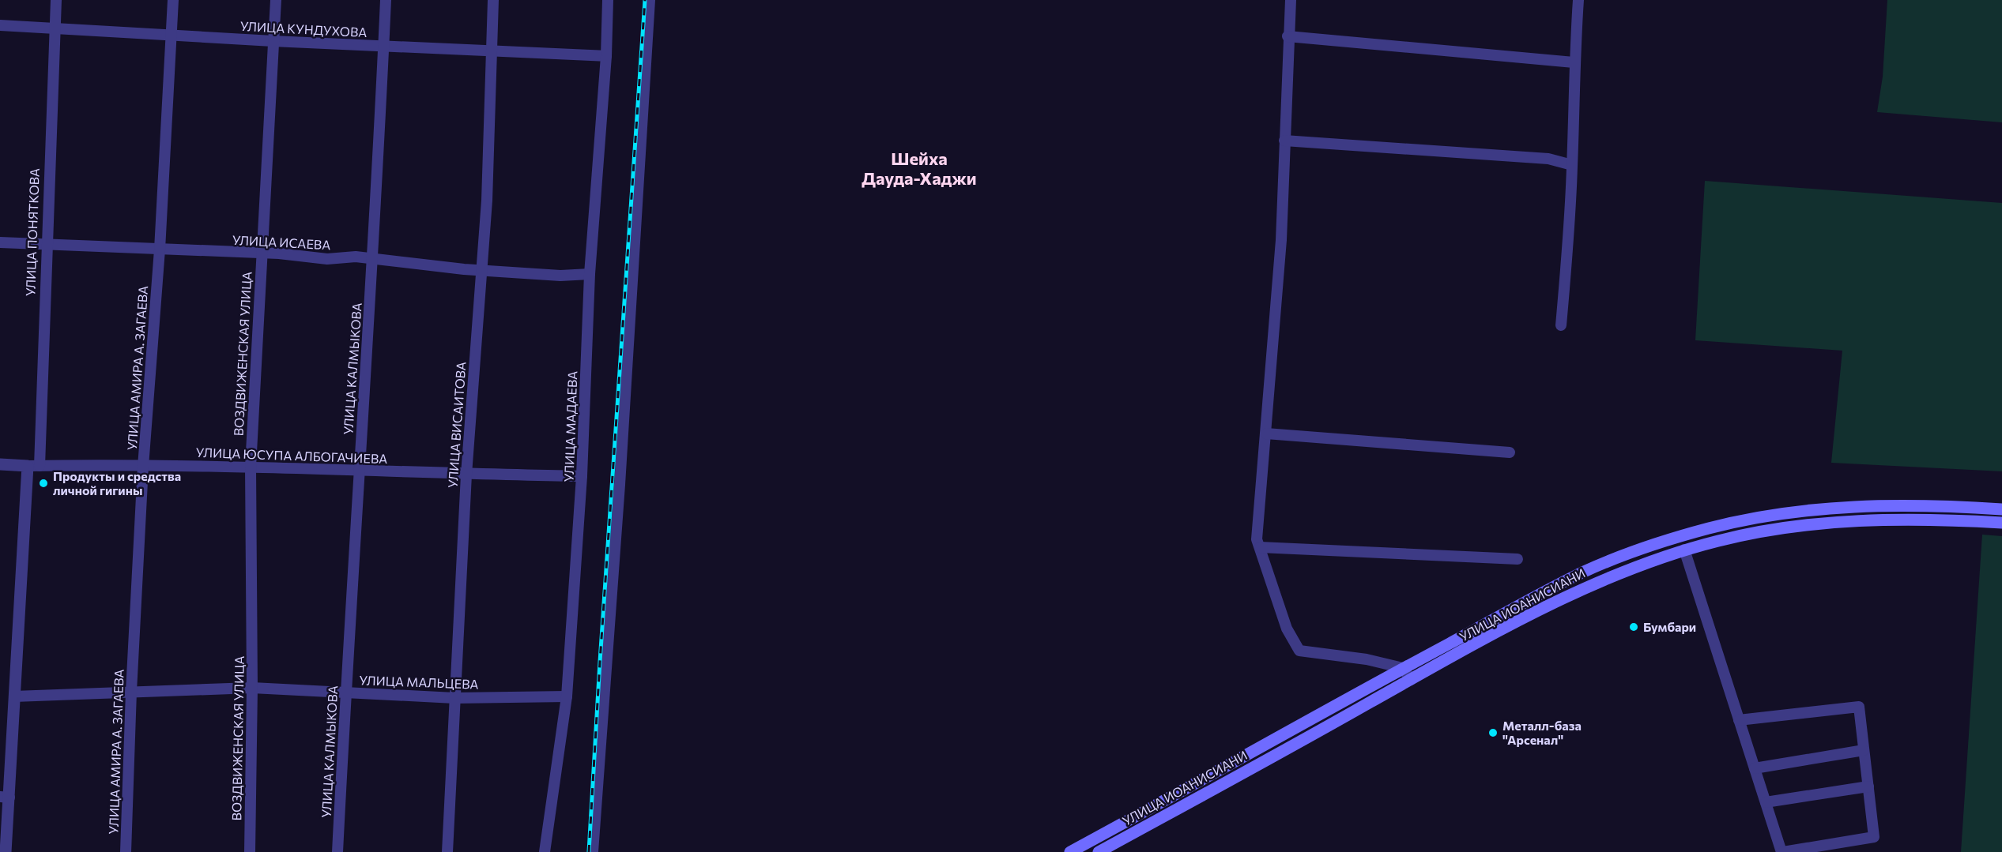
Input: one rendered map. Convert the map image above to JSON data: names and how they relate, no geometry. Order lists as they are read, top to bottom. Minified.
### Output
{"streets":{"main road":["УЛИЦА ИОАНИСИАНИ"],"street":["УЛИЦА КУНДУХОВА","УЛИЦА ПОНЯТКОВА","УЛИЦА ИСАЕВА","ВОЗДВИЖЕНСКАЯ УЛИЦА","УЛИЦА АМИРА А. ЗАГАЕВА","УЛИЦА КАЛМЫКОВА","УЛИЦА ВИСАИТОВА","УЛИЦА МАДАЕВА","УЛИЦА ЮСУПА АЛБОГАЧИЕВА","УЛИЦА МАЛЬЦЕВА"]},"crossings":[["УЛИЦА КУНДУХОВА","УЛИЦА ПОНЯТКОВА"],["УЛИЦА КУНДУХОВА","ВОЗДВИЖЕНСКАЯ УЛИЦА"],["УЛИЦА КУНДУХОВА","УЛИЦА АМИРА А. ЗАГАЕВА"],["УЛИЦА КУНДУХОВА","УЛИЦА КАЛМЫКОВА"],["УЛИЦА КУНДУХОВА","УЛИЦА ВИСАИТОВА"],["УЛИЦА КУНДУХОВА","УЛИЦА МАДАЕВА"],["УЛИЦА ПОНЯТКОВА","УЛИЦА ИСАЕВА"],["УЛИЦА ПОНЯТКОВА","УЛИЦА ЮСУПА АЛБОГАЧИЕВА"],["УЛИЦА ПОНЯТКОВА","УЛИЦА МАЛЬЦЕВА"],["УЛИЦА ИСАЕВА","ВОЗДВИЖЕНСКАЯ УЛИЦА"],["УЛИЦА ИСАЕВА","УЛИЦА АМИРА А. ЗАГАЕВА"],["УЛИЦА ИСАЕВА","УЛИЦА КАЛМЫКОВА"],["УЛИЦА ИСАЕВА","УЛИЦА ВИСАИТОВА"],["УЛИЦА ИСАЕВА","УЛИЦА МАДАЕВА"],["ВОЗДВИЖЕНСКАЯ УЛИЦА","УЛИЦА ЮСУПА АЛБОГАЧИЕВА"],["ВОЗДВИЖЕНСКАЯ УЛИЦА","УЛИЦА МАЛЬЦЕВА"],["УЛИЦА АМИРА А. ЗАГАЕВА","УЛИЦА ЮСУПА АЛБОГАЧИЕВА"],["УЛИЦА АМИРА А. ЗАГАЕВА","УЛИЦА МАЛЬЦЕВА"],["УЛИЦА КАЛМЫКОВА","УЛИЦА ЮСУПА АЛБОГАЧИЕВА"],["УЛИЦА КАЛМЫКОВА","УЛИЦА МАЛЬЦЕВА"],["УЛИЦА ВИСАИТОВА","УЛИЦА ЮСУПА АЛБОГАЧИЕВА"],["УЛИЦА ВИСАИТОВА","УЛИЦА МАЛЬЦЕВА"],["УЛИЦА МАДАЕВА","УЛИЦА ЮСУПА АЛБОГАЧИЕВА"],["УЛИЦА МАДАЕВА","УЛИЦА МАЛЬЦЕВА"]],"districts":["Шейха Дауда-Хаджи"],"places":["Продукты и средства личной гигины","Бумбари","Металл-база \"Арсенал\""]}
